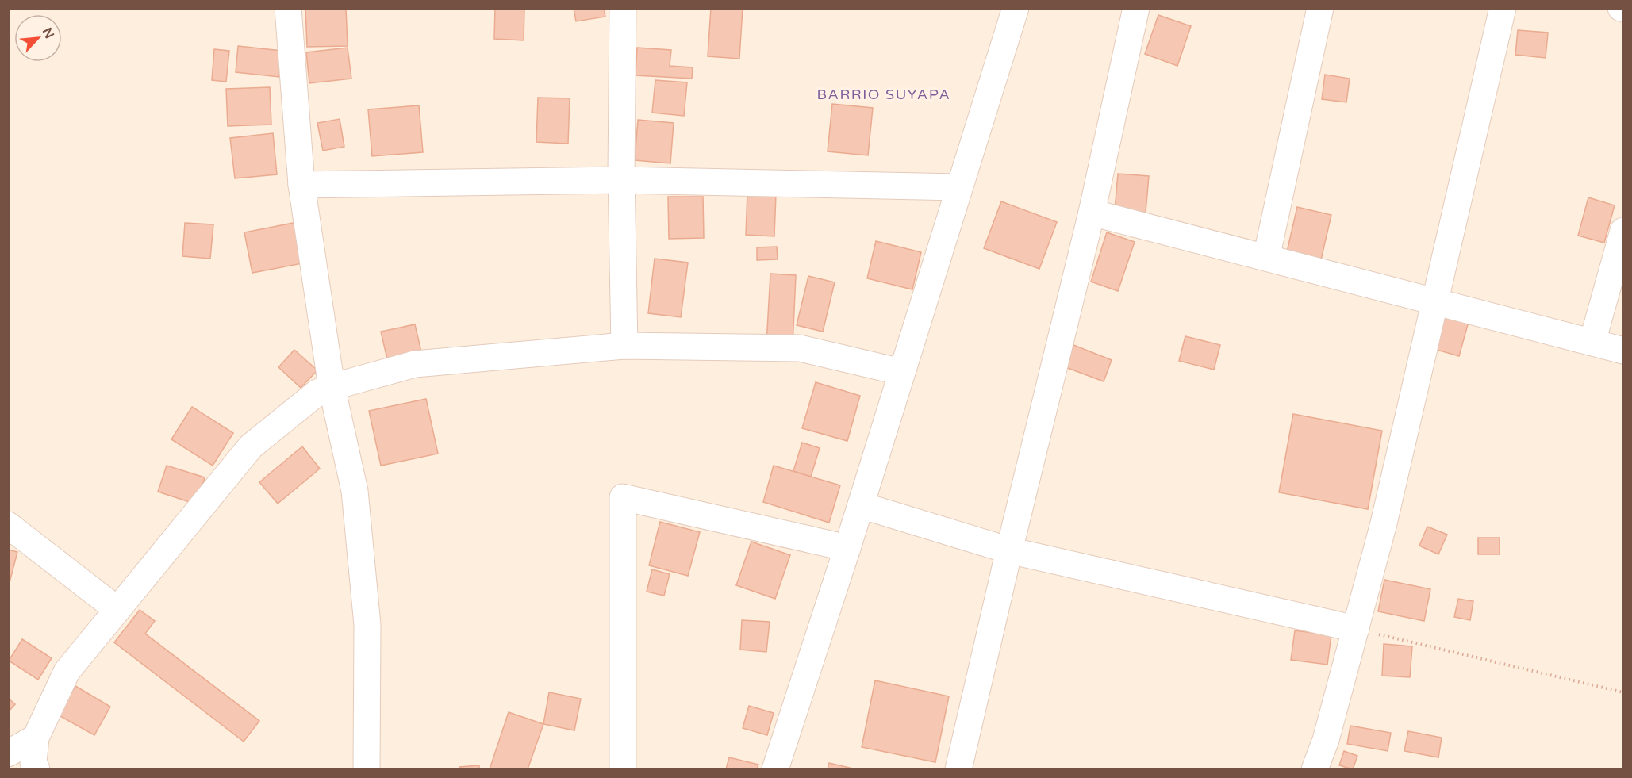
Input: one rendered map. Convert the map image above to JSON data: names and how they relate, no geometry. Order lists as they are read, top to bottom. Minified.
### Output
{"districts":["BARRIO SUYAPA"],"north":"top right"}
